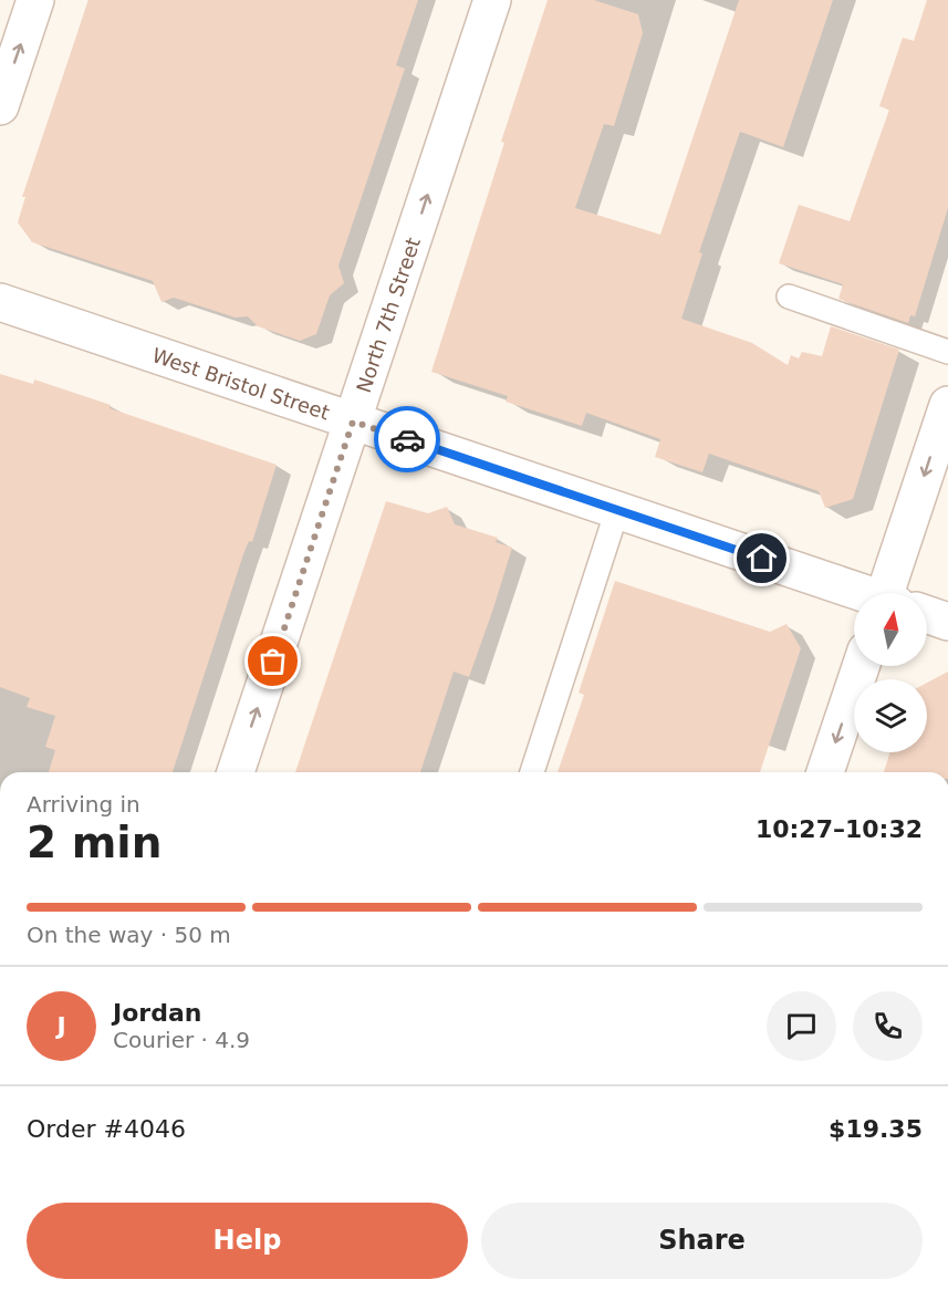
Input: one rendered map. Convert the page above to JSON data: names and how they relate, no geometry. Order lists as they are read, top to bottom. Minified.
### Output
{"streets":{"street":["North 7th Street","West Bristol Street"]},"crossings":[["North 7th Street","West Bristol Street"]],"one_way":["North 7th Street"],"north":"top","page":{"heading":["2 min","Arriving in","10:27–10:32"],"panel":["Jordan","Courier · 4.9","Order #4046","$19.35"],"bar":"On the way · 50 m","round":"J","buttons":["Help","Share"]}}
